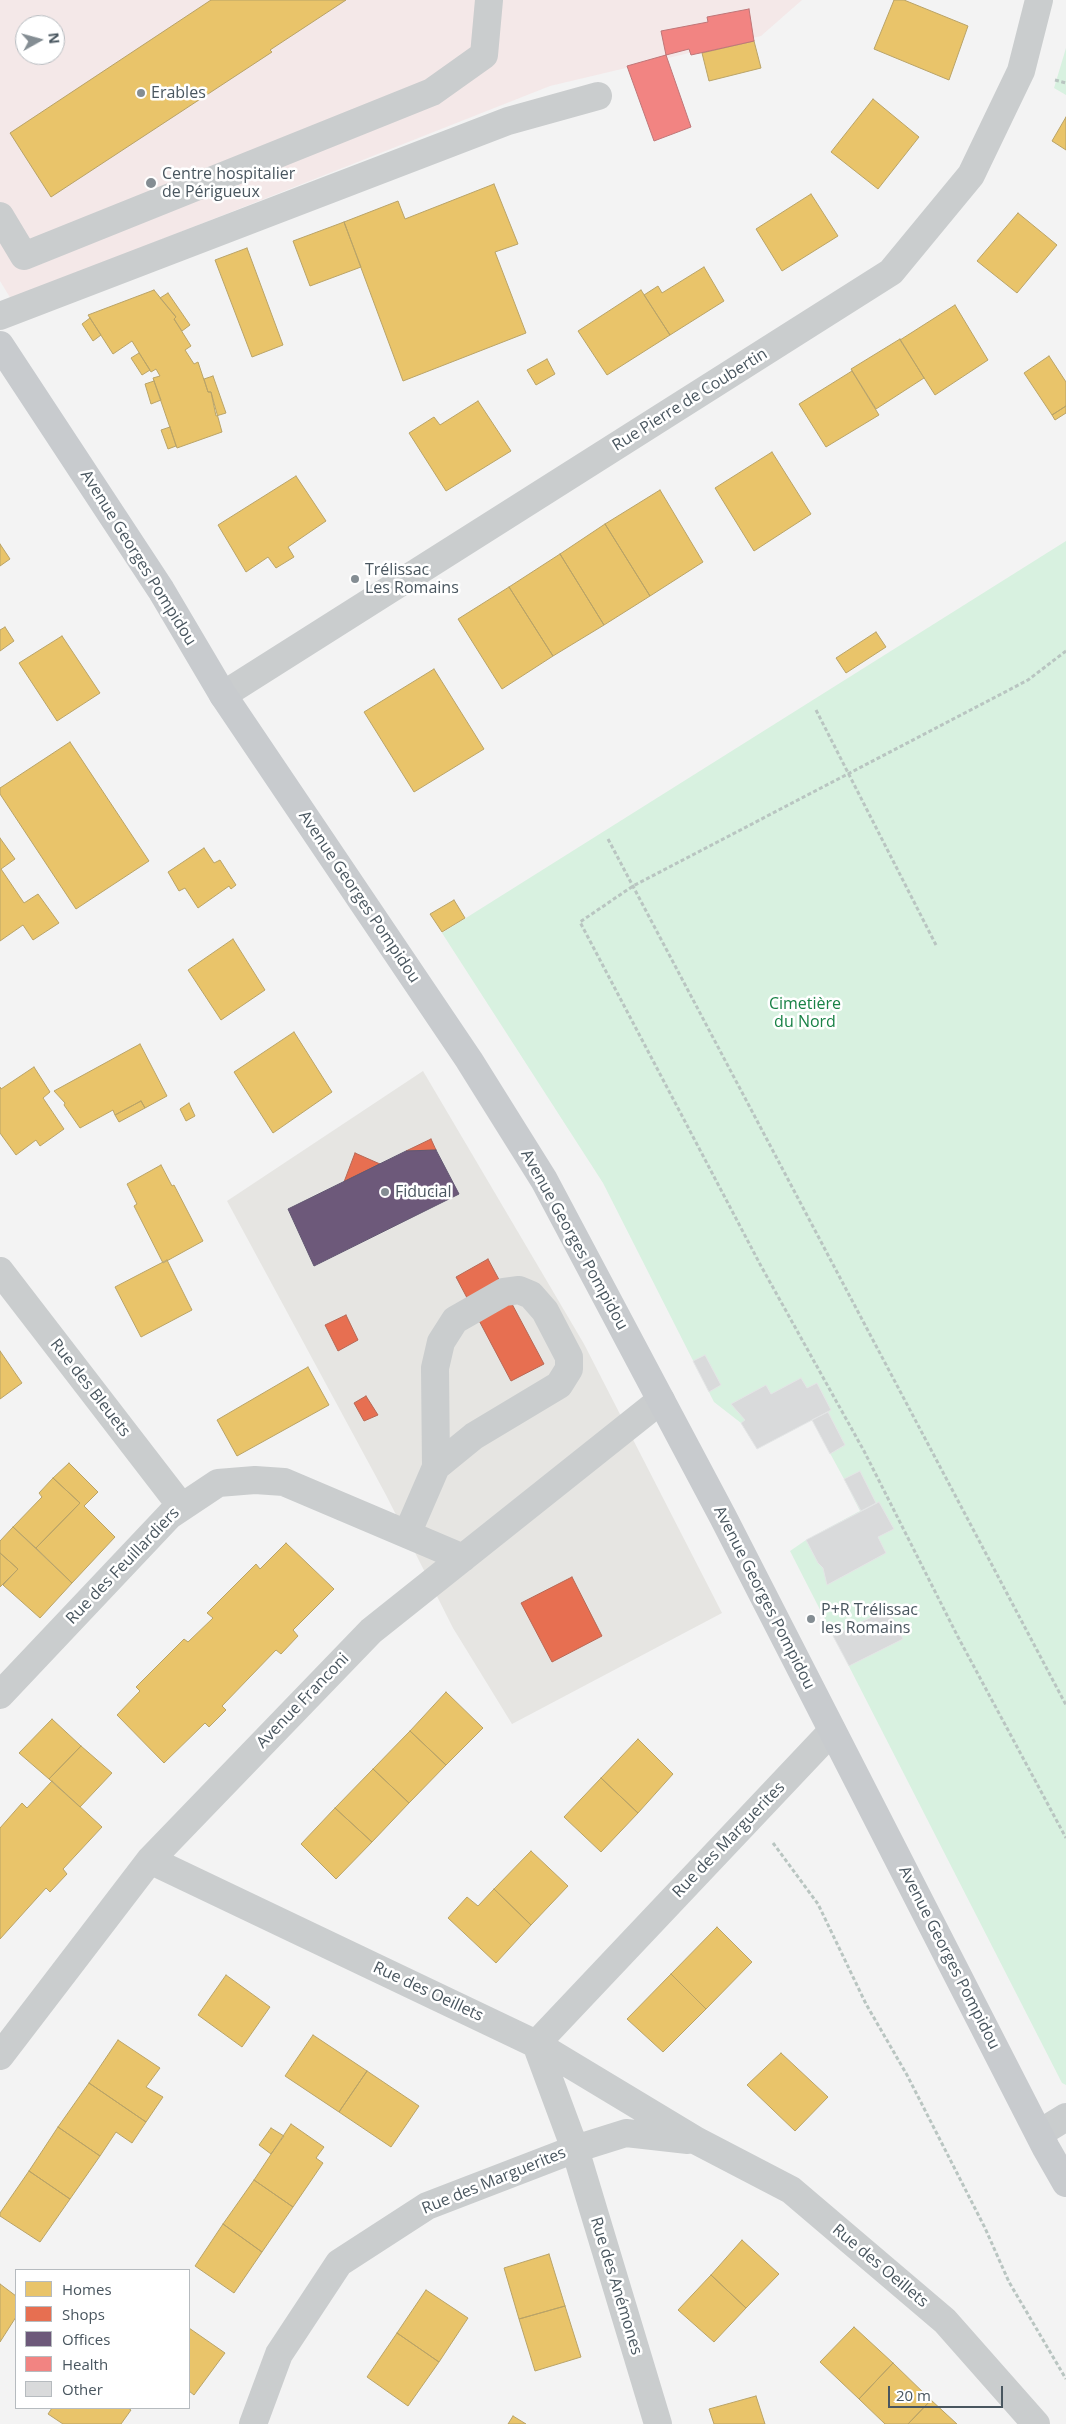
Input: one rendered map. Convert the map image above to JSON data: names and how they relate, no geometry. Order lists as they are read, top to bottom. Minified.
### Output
{"streets":{"main road":["Avenue Georges Pompidou"],"street":["Rue Pierre de Coubertin","Rue des Bleuets","Rue des Feuillardiers","Avenue Franconi","Rue des Marguerites","Rue des Oeillets","Rue des Anémones"]},"crossings":[["Rue Pierre de Coubertin","Avenue Georges Pompidou"],["Avenue Georges Pompidou","Avenue Franconi"],["Avenue Georges Pompidou","Rue des Marguerites"],["Rue des Bleuets","Rue des Feuillardiers"],["Rue des Feuillardiers","Avenue Franconi"],["Avenue Franconi","Rue des Oeillets"],["Rue des Marguerites","Rue des Oeillets"],["Rue des Marguerites","Rue des Anémones"],["Rue des Oeillets","Rue des Anémones"]],"parks":["Cimetière du Nord"],"places":["Erables","Centre hospitalier de Périgueux","Trélissac Les Romains","Fiducial","P+R Trélissac les Romains"],"legend":["Homes","Shops","Offices","Health","Other"],"scale_bar":"20 m","north":"right"}
